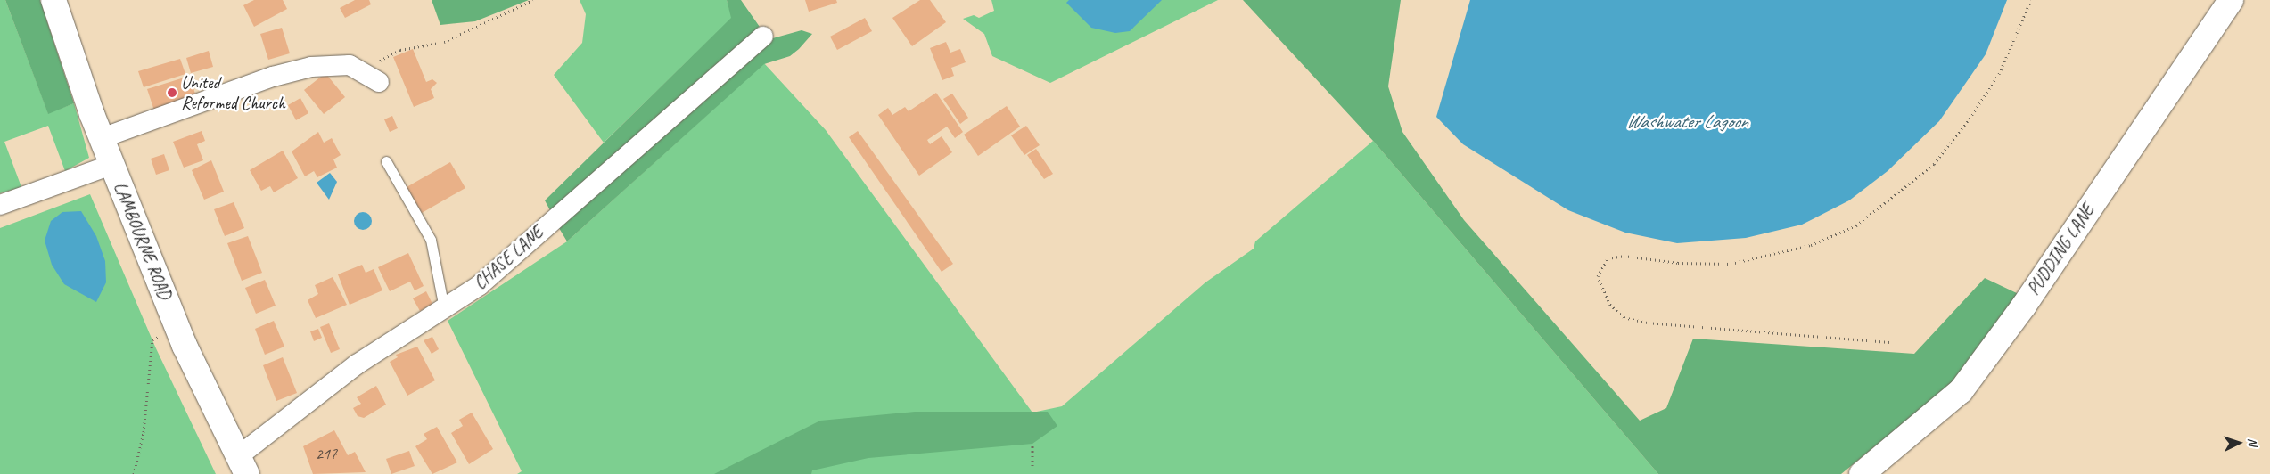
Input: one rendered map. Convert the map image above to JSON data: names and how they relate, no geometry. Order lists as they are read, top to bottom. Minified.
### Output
{"streets":{"street":["LAMBOURNE ROAD","PUDDING LANE","CHASE LANE"]},"crossings":[["LAMBOURNE ROAD","CHASE LANE"]],"water":["Washwater Lagoon"],"places":["United Reformed Church"],"house_numbers":["217"],"north":"right"}
